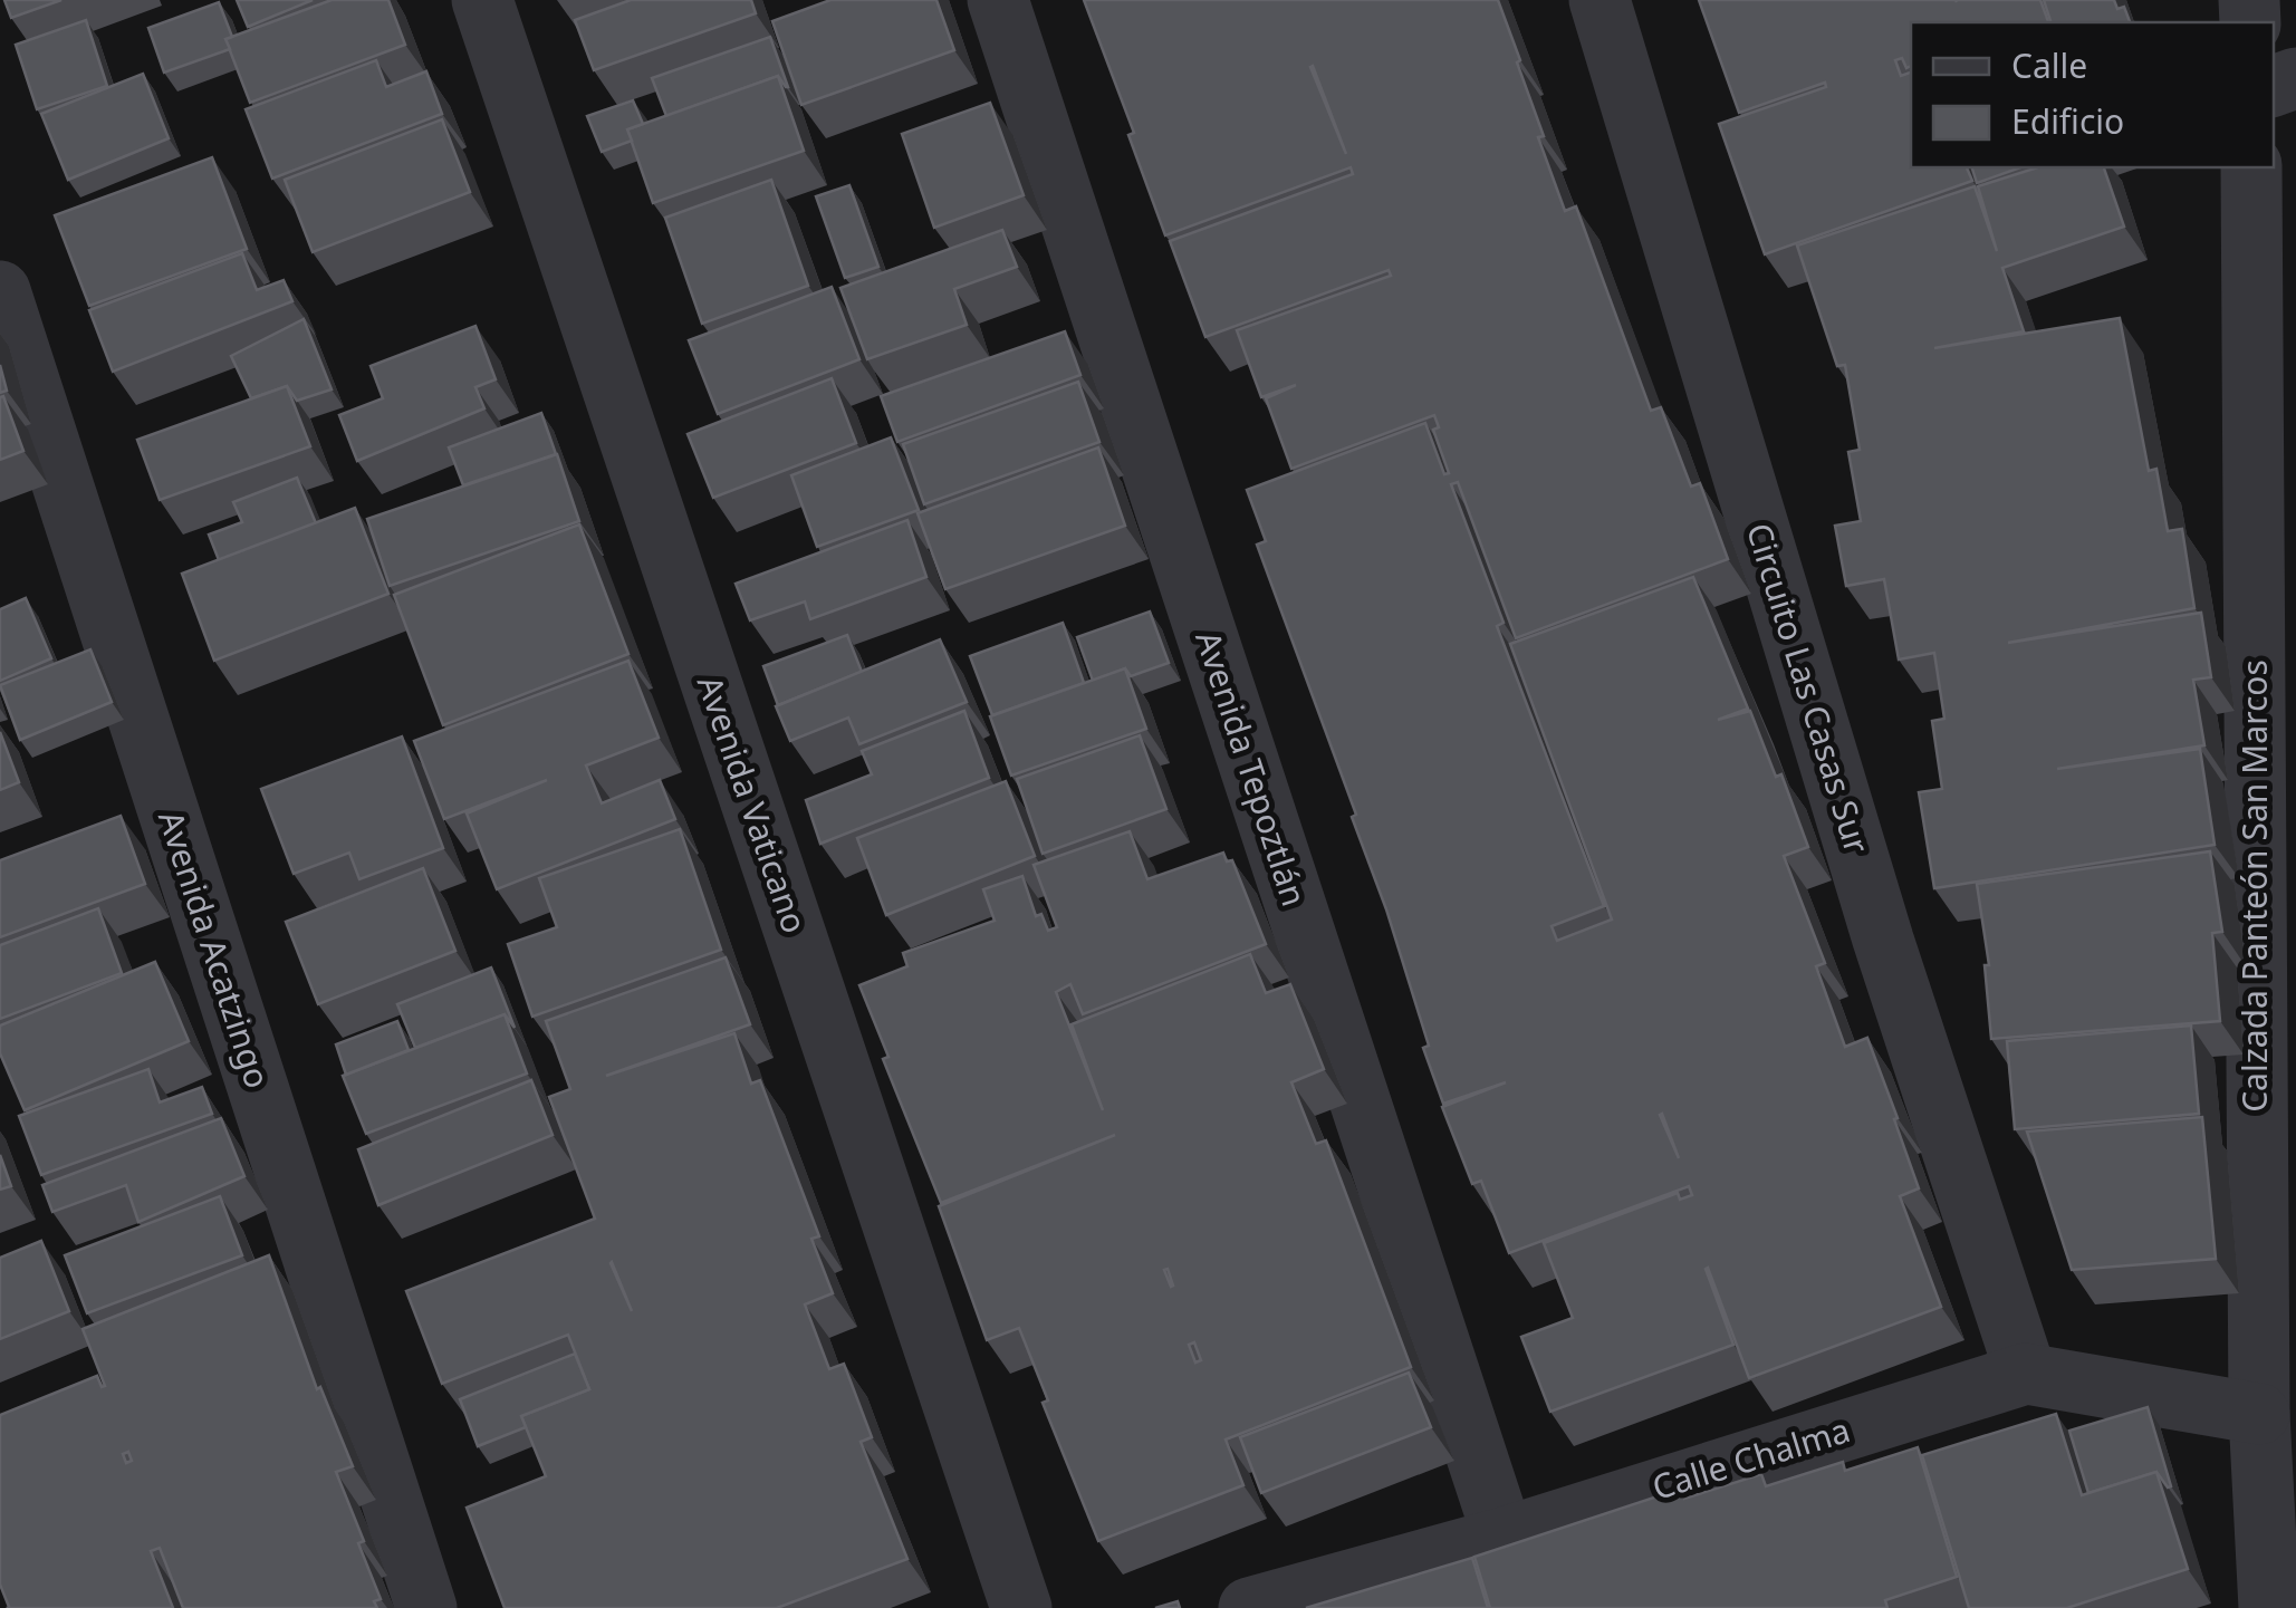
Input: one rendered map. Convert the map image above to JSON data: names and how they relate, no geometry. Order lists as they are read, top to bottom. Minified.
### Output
{"streets":{"street":["Circuito Las Casas Sur","Avenida Tepoztlán","Avenida Vaticano","Calzada Panteón San Marcos","Avenida Acatzingo","Calle Chalma"]},"crossings":[["Circuito Las Casas Sur","Calle Chalma"],["Avenida Tepoztlán","Calle Chalma"],["Calzada Panteón San Marcos","Calle Chalma"]],"legend":["Calle","Edificio"]}
